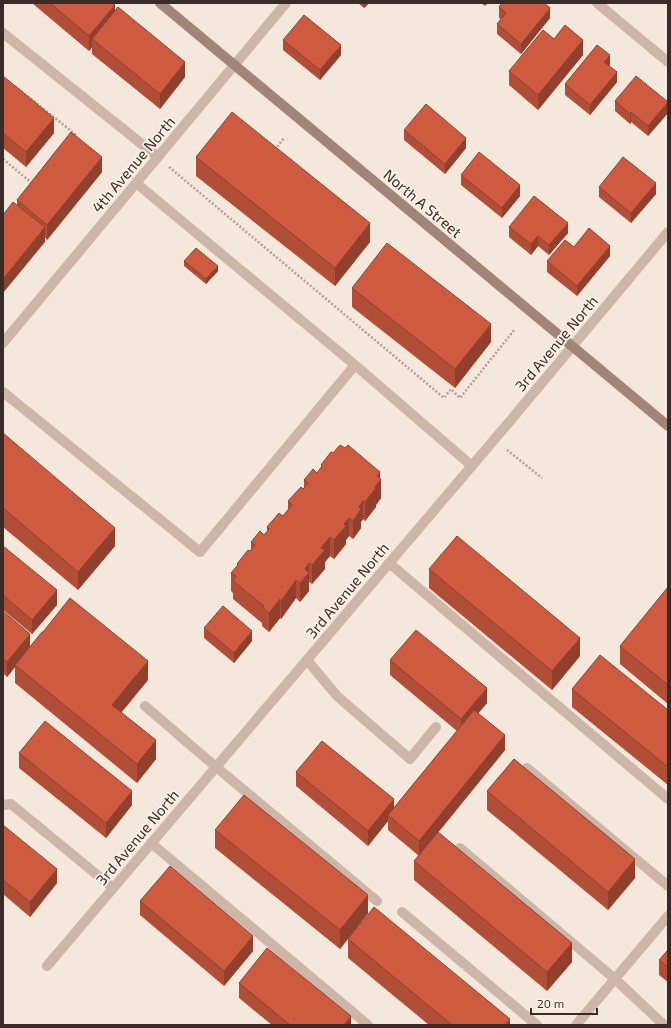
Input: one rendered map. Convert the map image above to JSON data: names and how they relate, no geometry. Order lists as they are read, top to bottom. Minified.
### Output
{"streets":{"street":["4th Avenue North","North A Street","3rd Avenue North"]},"crossings":[["4th Avenue North","North A Street"],["North A Street","3rd Avenue North"]],"scale_bar":"20 m"}
